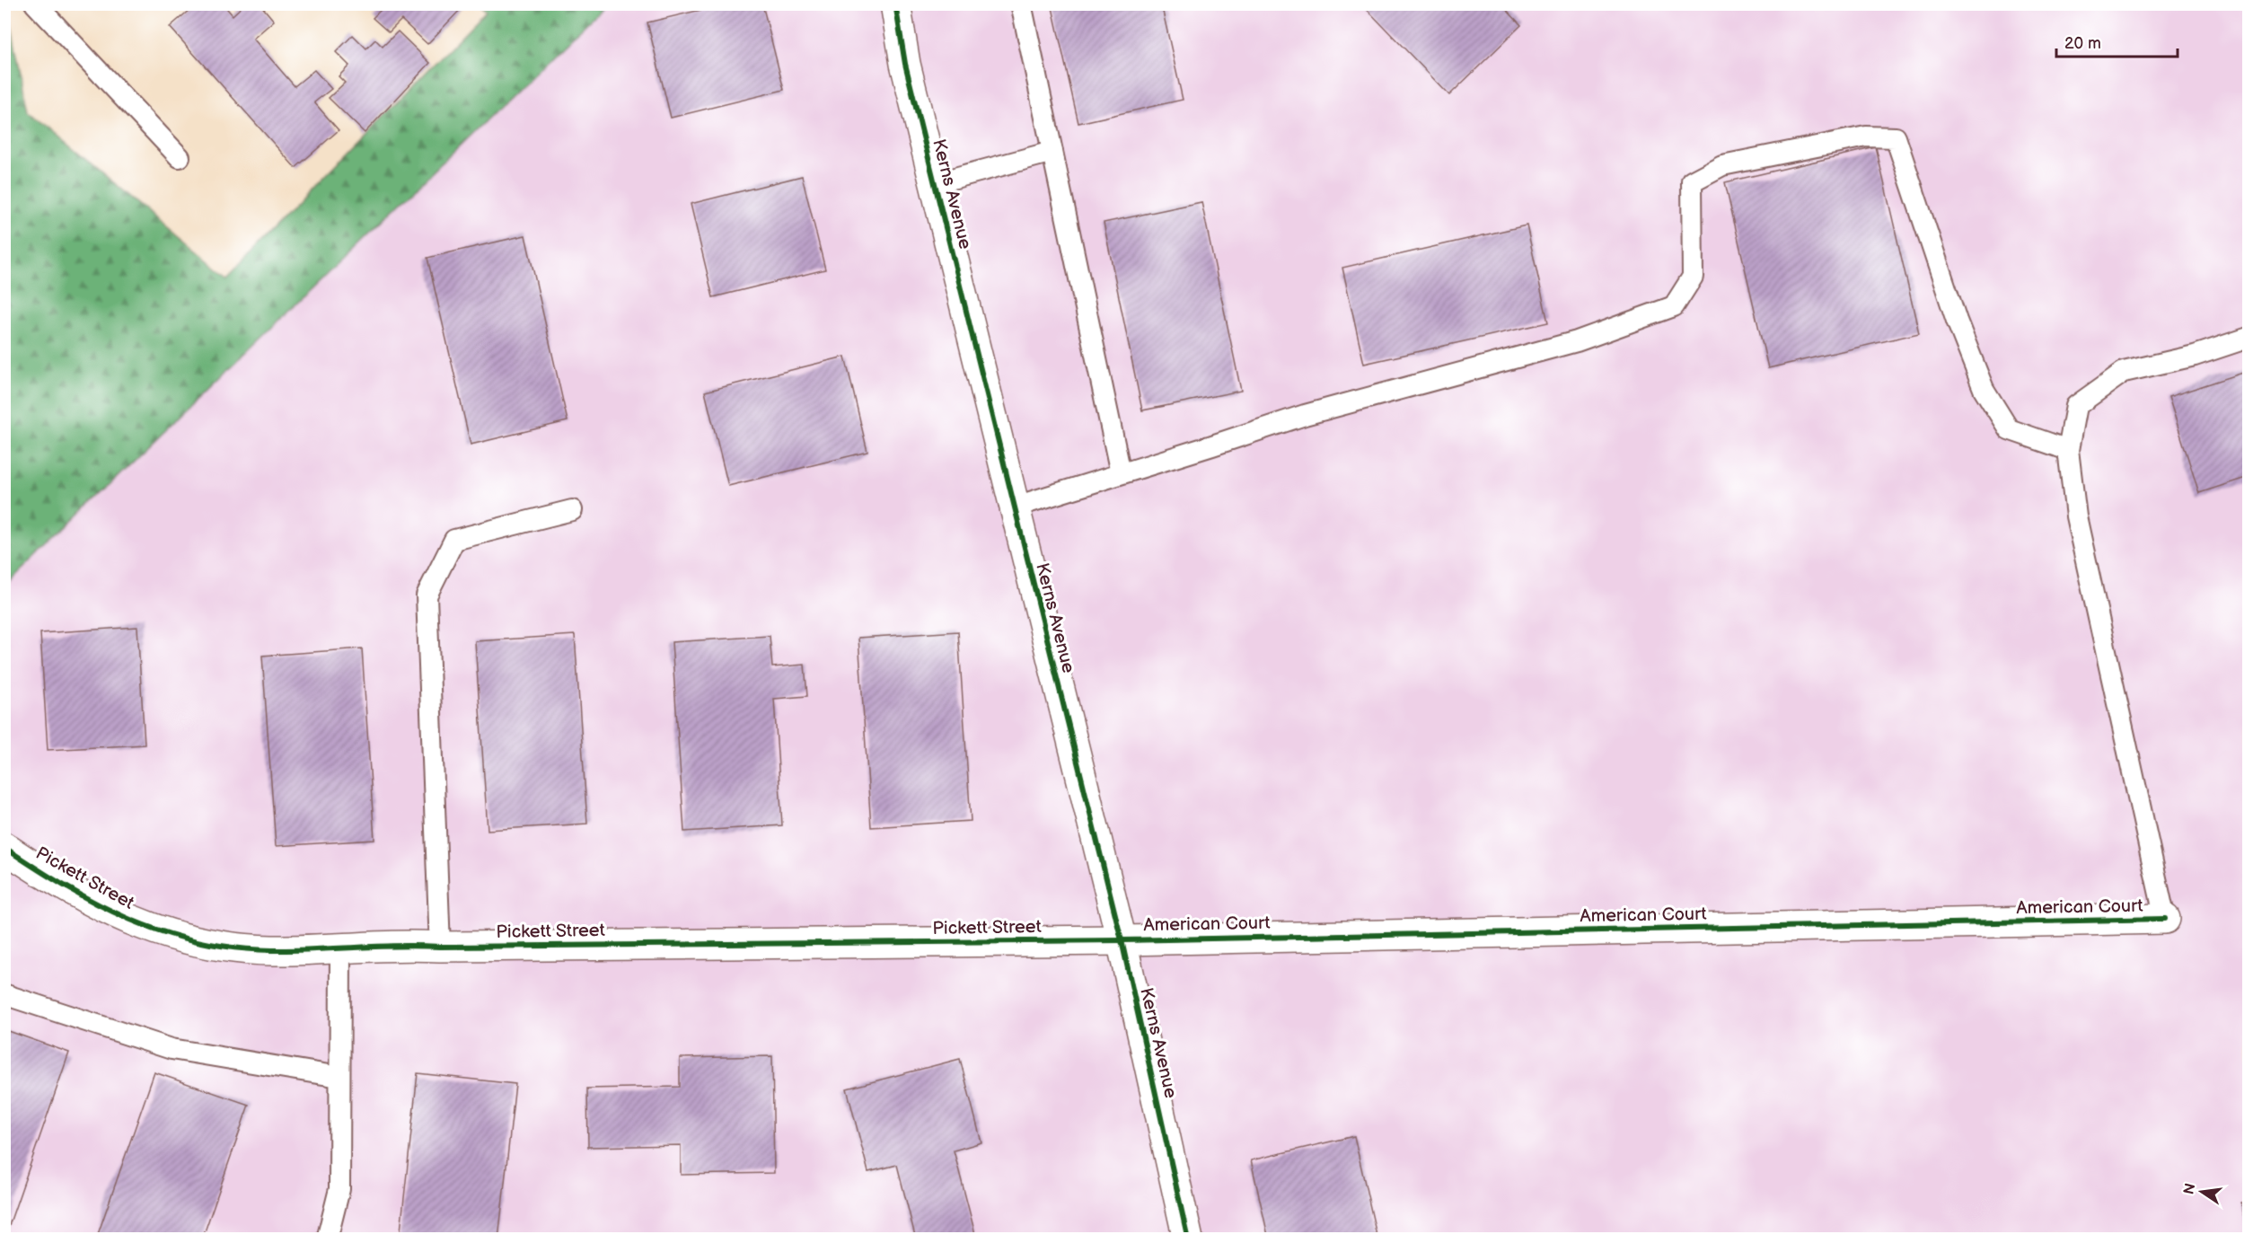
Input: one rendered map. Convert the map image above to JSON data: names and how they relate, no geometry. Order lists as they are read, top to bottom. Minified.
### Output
{"streets":{"street":["Kerns Avenue","Pickett Street","American Court"]},"crossings":[["Kerns Avenue","Pickett Street"],["Kerns Avenue","American Court"],["Pickett Street","American Court"]],"scale_bar":"20 m","north":"left"}
